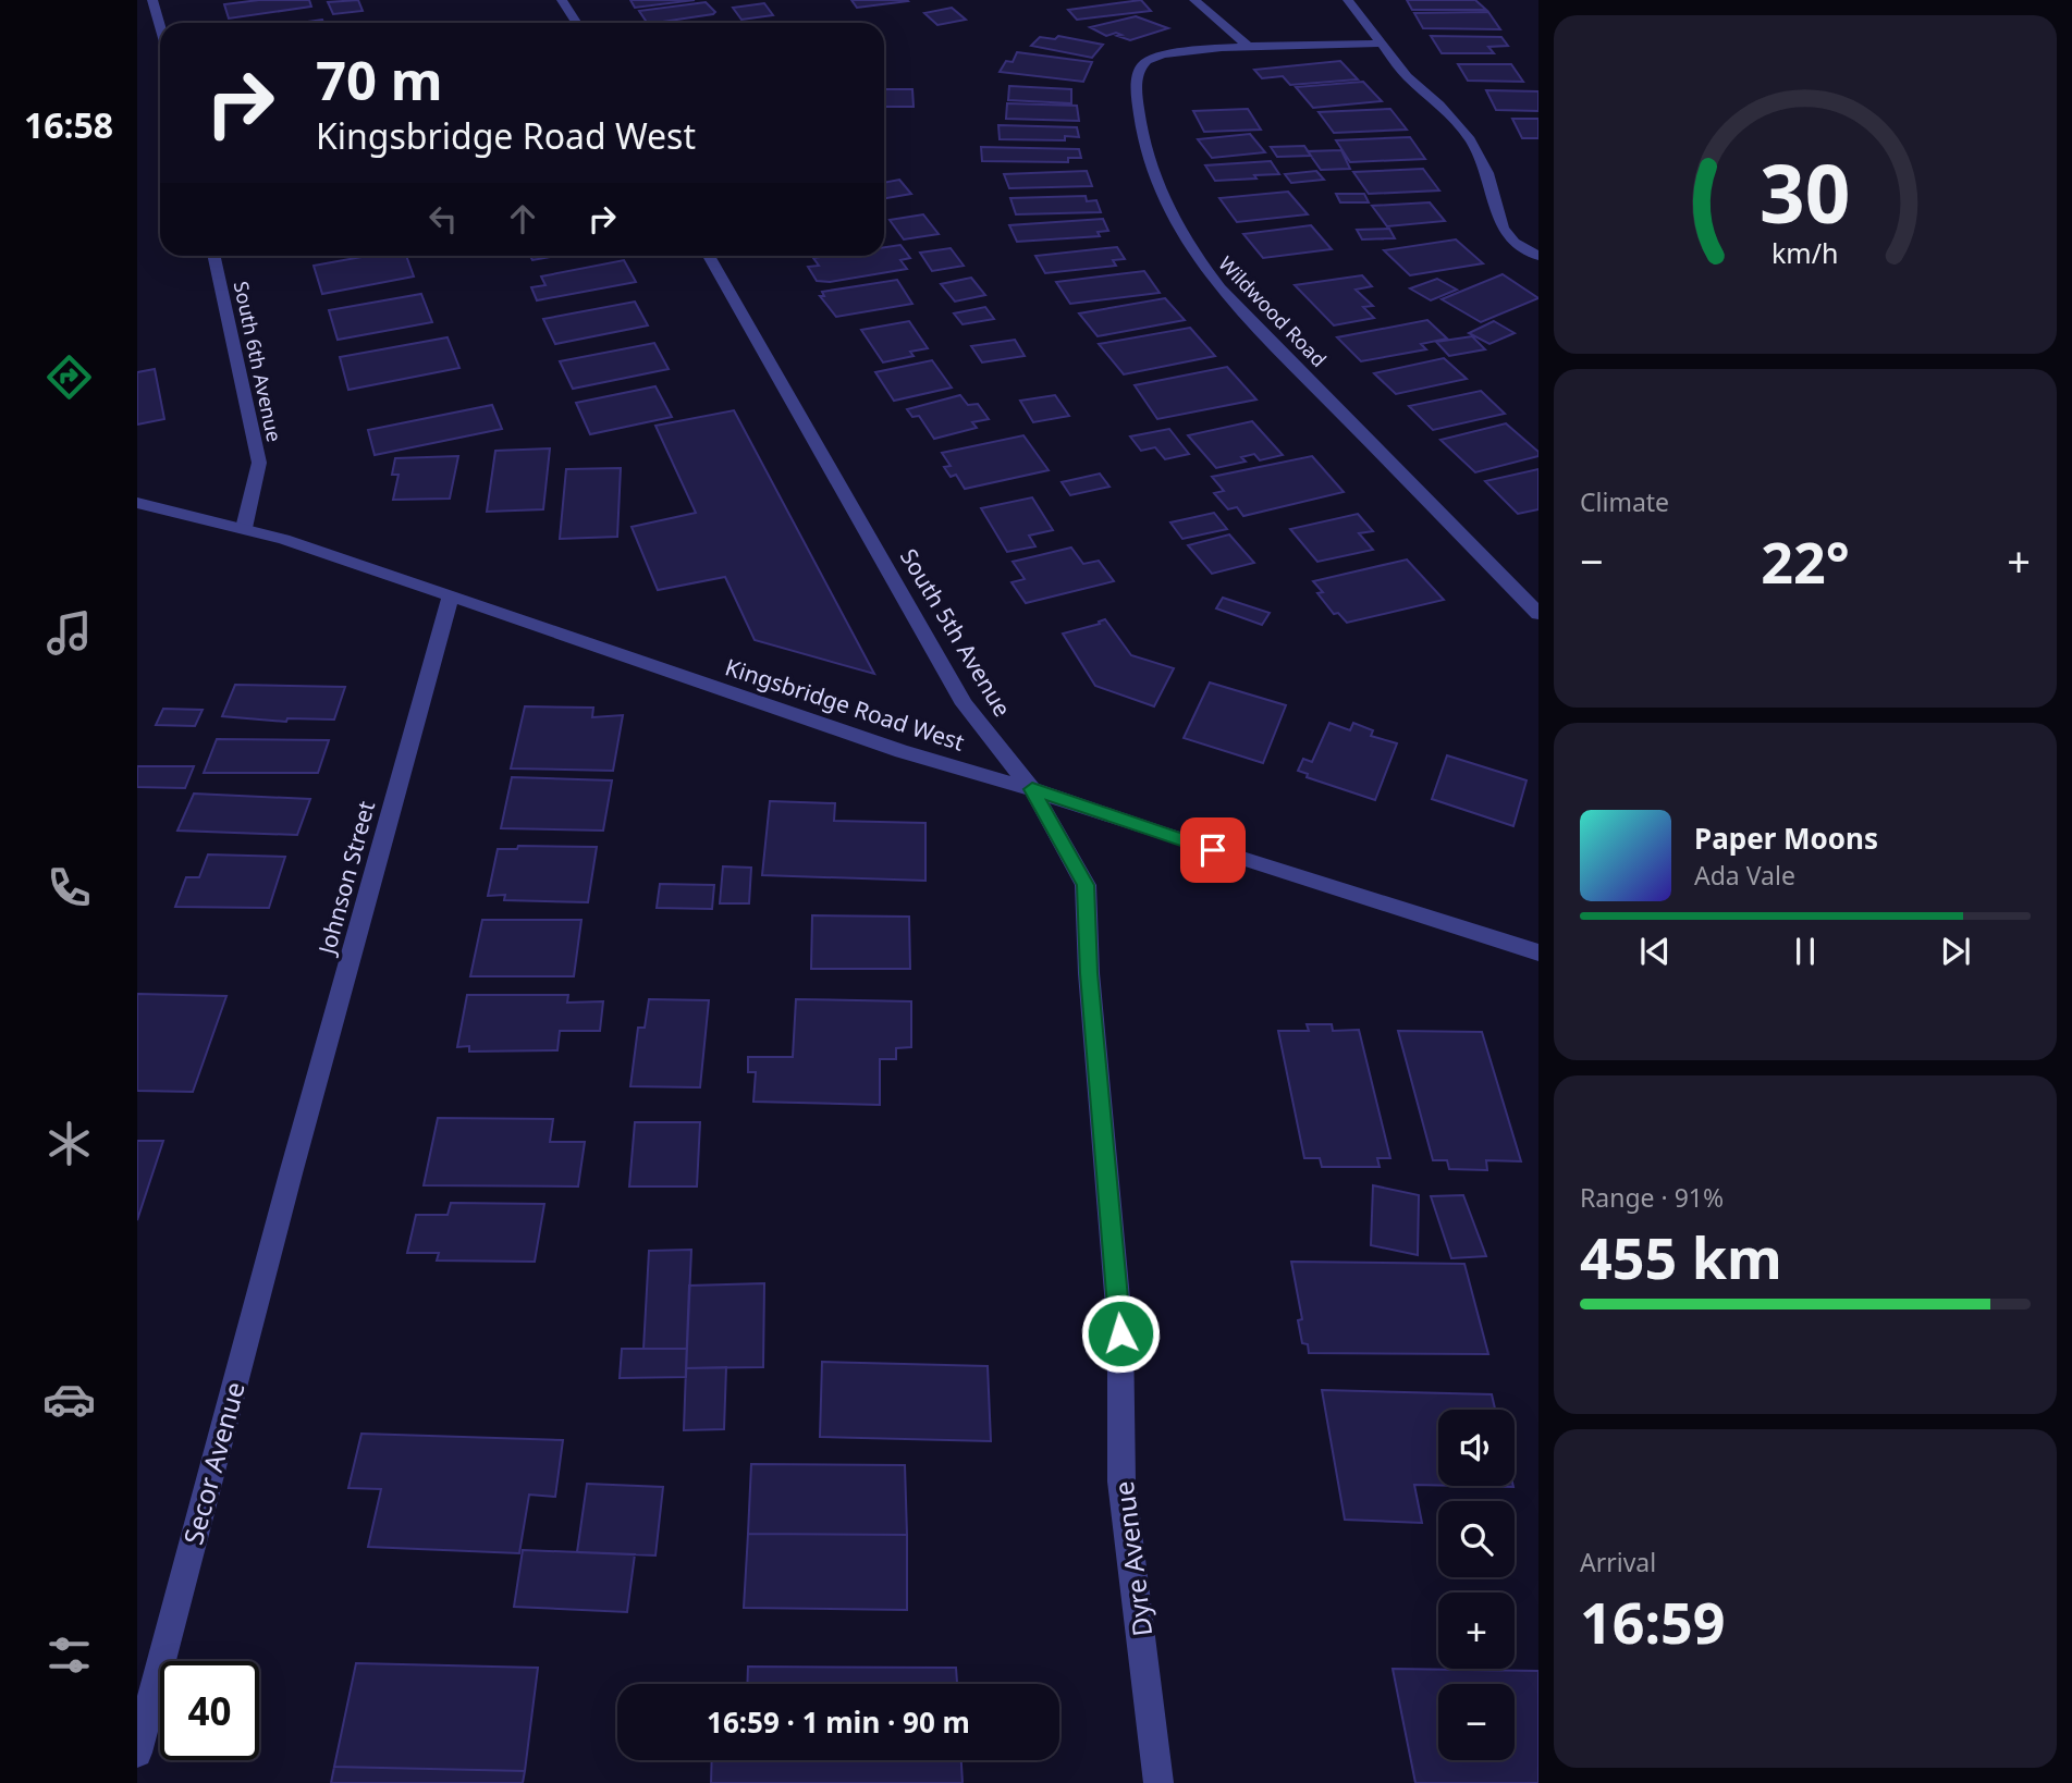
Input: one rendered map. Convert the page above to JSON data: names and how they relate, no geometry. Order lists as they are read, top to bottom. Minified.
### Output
{"streets":{"street":["Wildwood Road","South 6th Avenue","South 5th Avenue","Kingsbridge Road West","Johnson Street","Secor Avenue","Dyre Avenue"]},"crossings":[["South 6th Avenue","Kingsbridge Road West"],["South 5th Avenue","Kingsbridge Road West"],["South 5th Avenue","Dyre Avenue"],["Kingsbridge Road West","Johnson Street"],["Johnson Street","Secor Avenue"]],"page":{"tabs":"16:58","turn":["70 m","Kingsbridge Road West"],"tile":["Climate",["Range · 91%","455 km"],["Arrival","16:59"]],"heat":["−","22°","+"],"song":["Paper Moons","Ada Vale"],"map_buttons":["+","−"],"limit":"40","trip":"16:59 · 1 min · 90 m","gauge":["30","km/h"]}}
